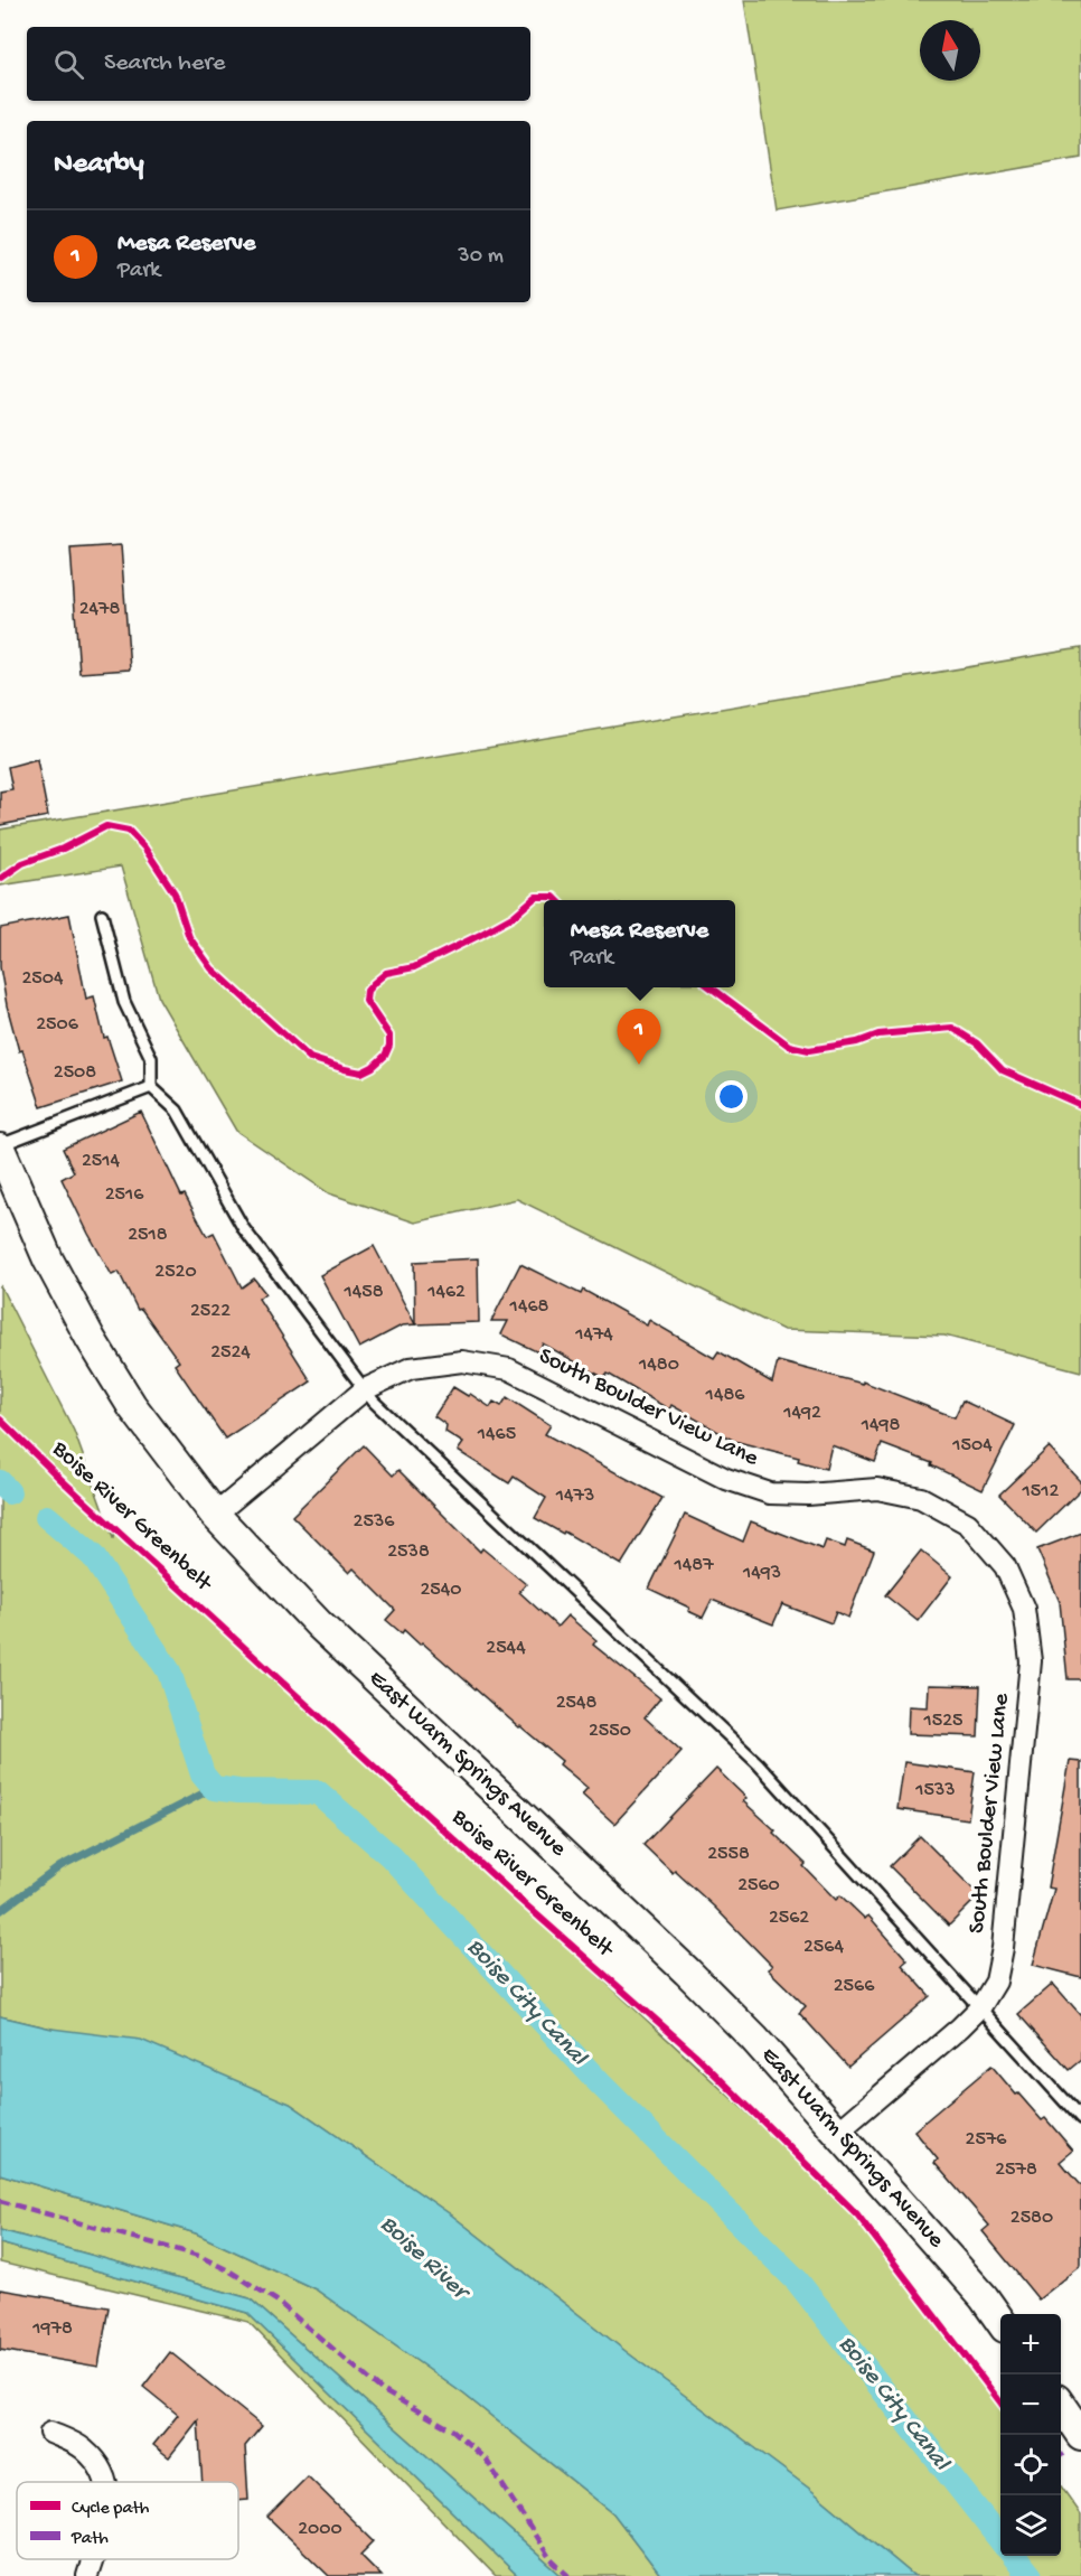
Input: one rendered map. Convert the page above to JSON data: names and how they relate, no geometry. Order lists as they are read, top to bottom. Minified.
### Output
{"streets":{"street":["South Boulder View Lane","East Warm Springs Avenue"],"cycle path":["Boise River Greenbelt"]},"crossings":[["South Boulder View Lane","East Warm Springs Avenue"]],"water":["Boise City Canal","Boise River"],"house_numbers":["2478","2504","2506","2508","2514","2516","2518","2520","1458","1462","1468","2522","1474","2524","1480","1486","1492","1498","1465","1504","1512","1473","2536","2538","1487","1493","2540","2544","2548","1525","2550","1533","2558","2560","2562","2564","2566","2576","2578","2580","1978","2000"],"legend":["Cycle path","Path"],"north":"top","page":{"search":"Search here","heading":"Nearby","list":[{"mark":"1","name":"Mesa Reserve","note":"Park","value":"30 m"}],"popup":["Mesa Reserve","Park"],"pins":"1","map_buttons":["+","−"]}}
